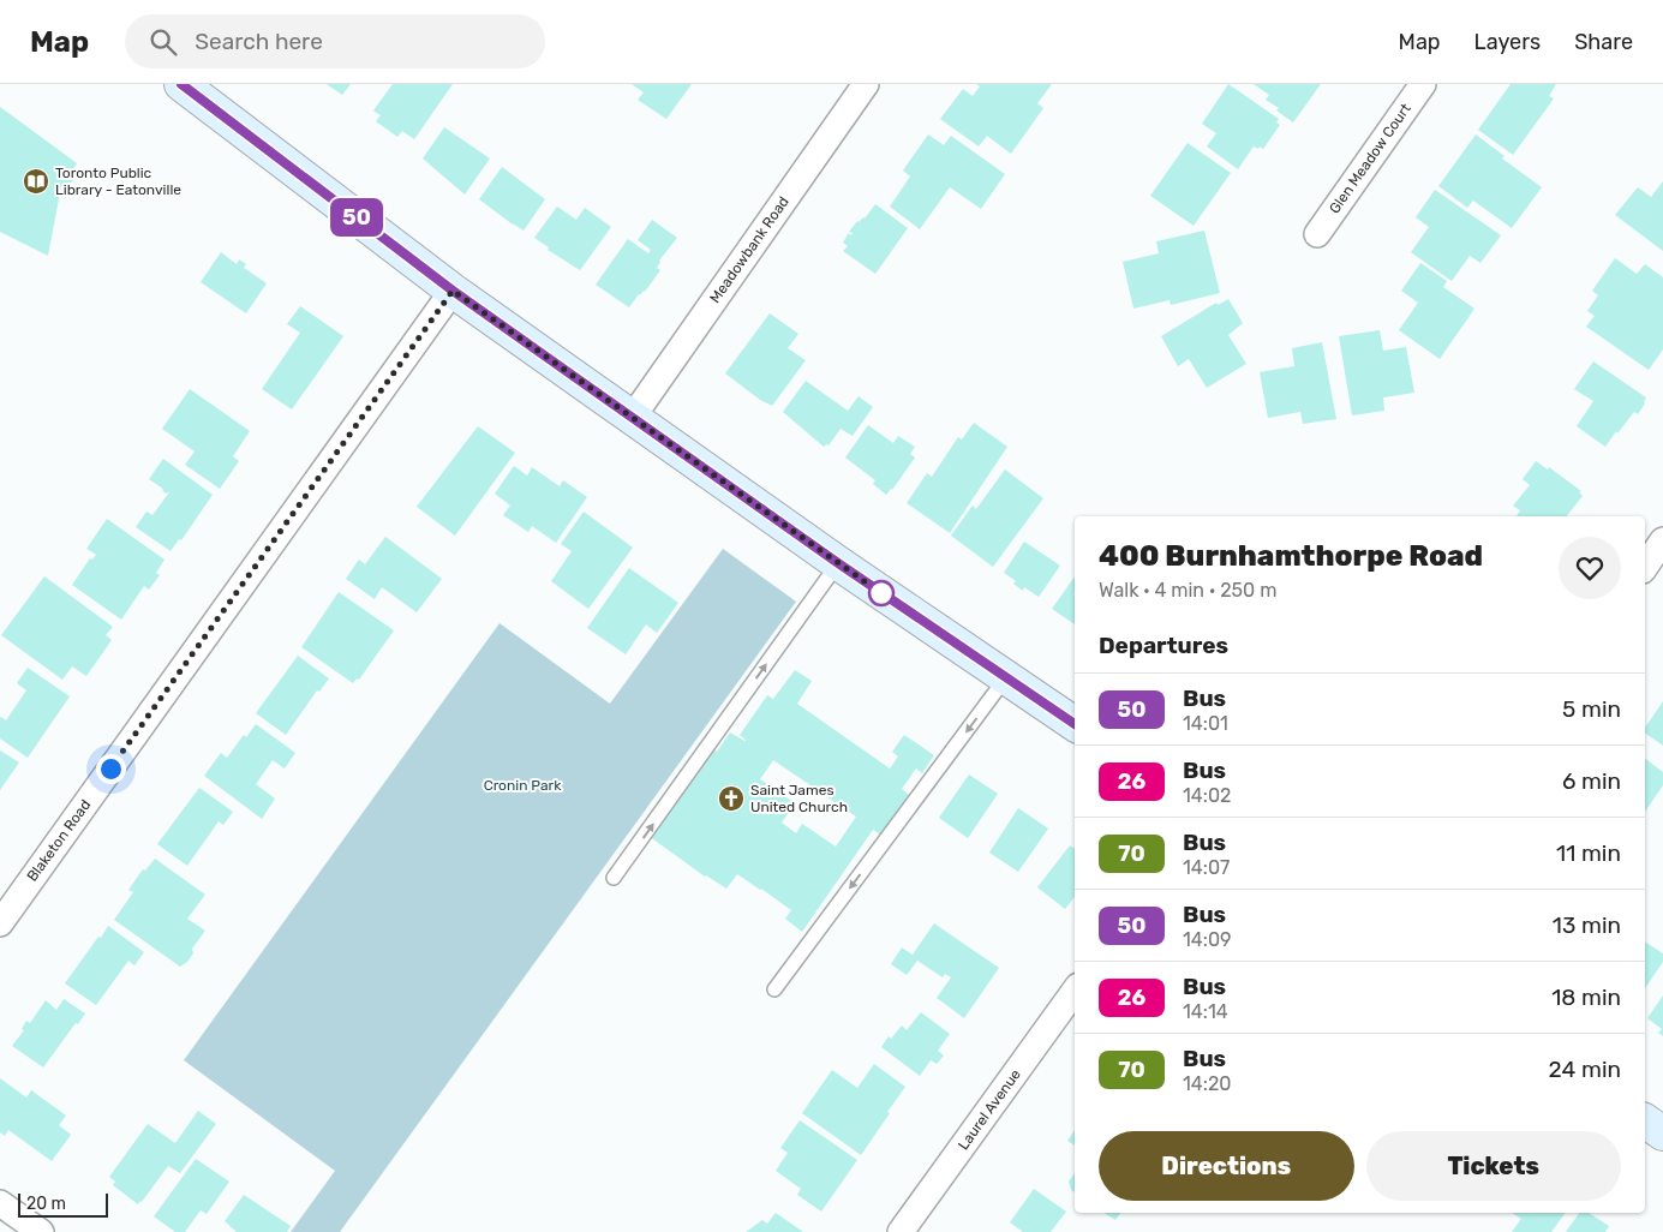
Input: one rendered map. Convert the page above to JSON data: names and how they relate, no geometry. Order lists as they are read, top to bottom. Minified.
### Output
{"streets":{"street":["Glen Meadow Court","Meadowbank Road","Blaketon Road","Laurel Avenue"]},"parks":["Cronin Park"],"places":{"library":["Toronto Public Library - Eatonville"],"church":["Saint James United Church"]},"lines":["bus line 50"],"scale_bar":"20 m","page":{"header":"Map","search":"Search here","nav":["Map","Layers","Share"],"on_map":"50","heading":[["400 Burnhamthorpe Road","Walk · 4 min · 250 m"],"Departures"],"list":[{"mark":"50","name":"Bus","note":"14:01","value":"5 min"},{"mark":"26","name":"Bus","note":"14:02","value":"6 min"},{"mark":"70","name":"Bus","note":"14:07","value":"11 min"},{"mark":"50","name":"Bus","note":"14:09","value":"13 min"},{"mark":"26","name":"Bus","note":"14:14","value":"18 min"},{"mark":"70","name":"Bus","note":"14:20","value":"24 min"}],"buttons":["Directions","Tickets"],"scale":"20 m"}}
